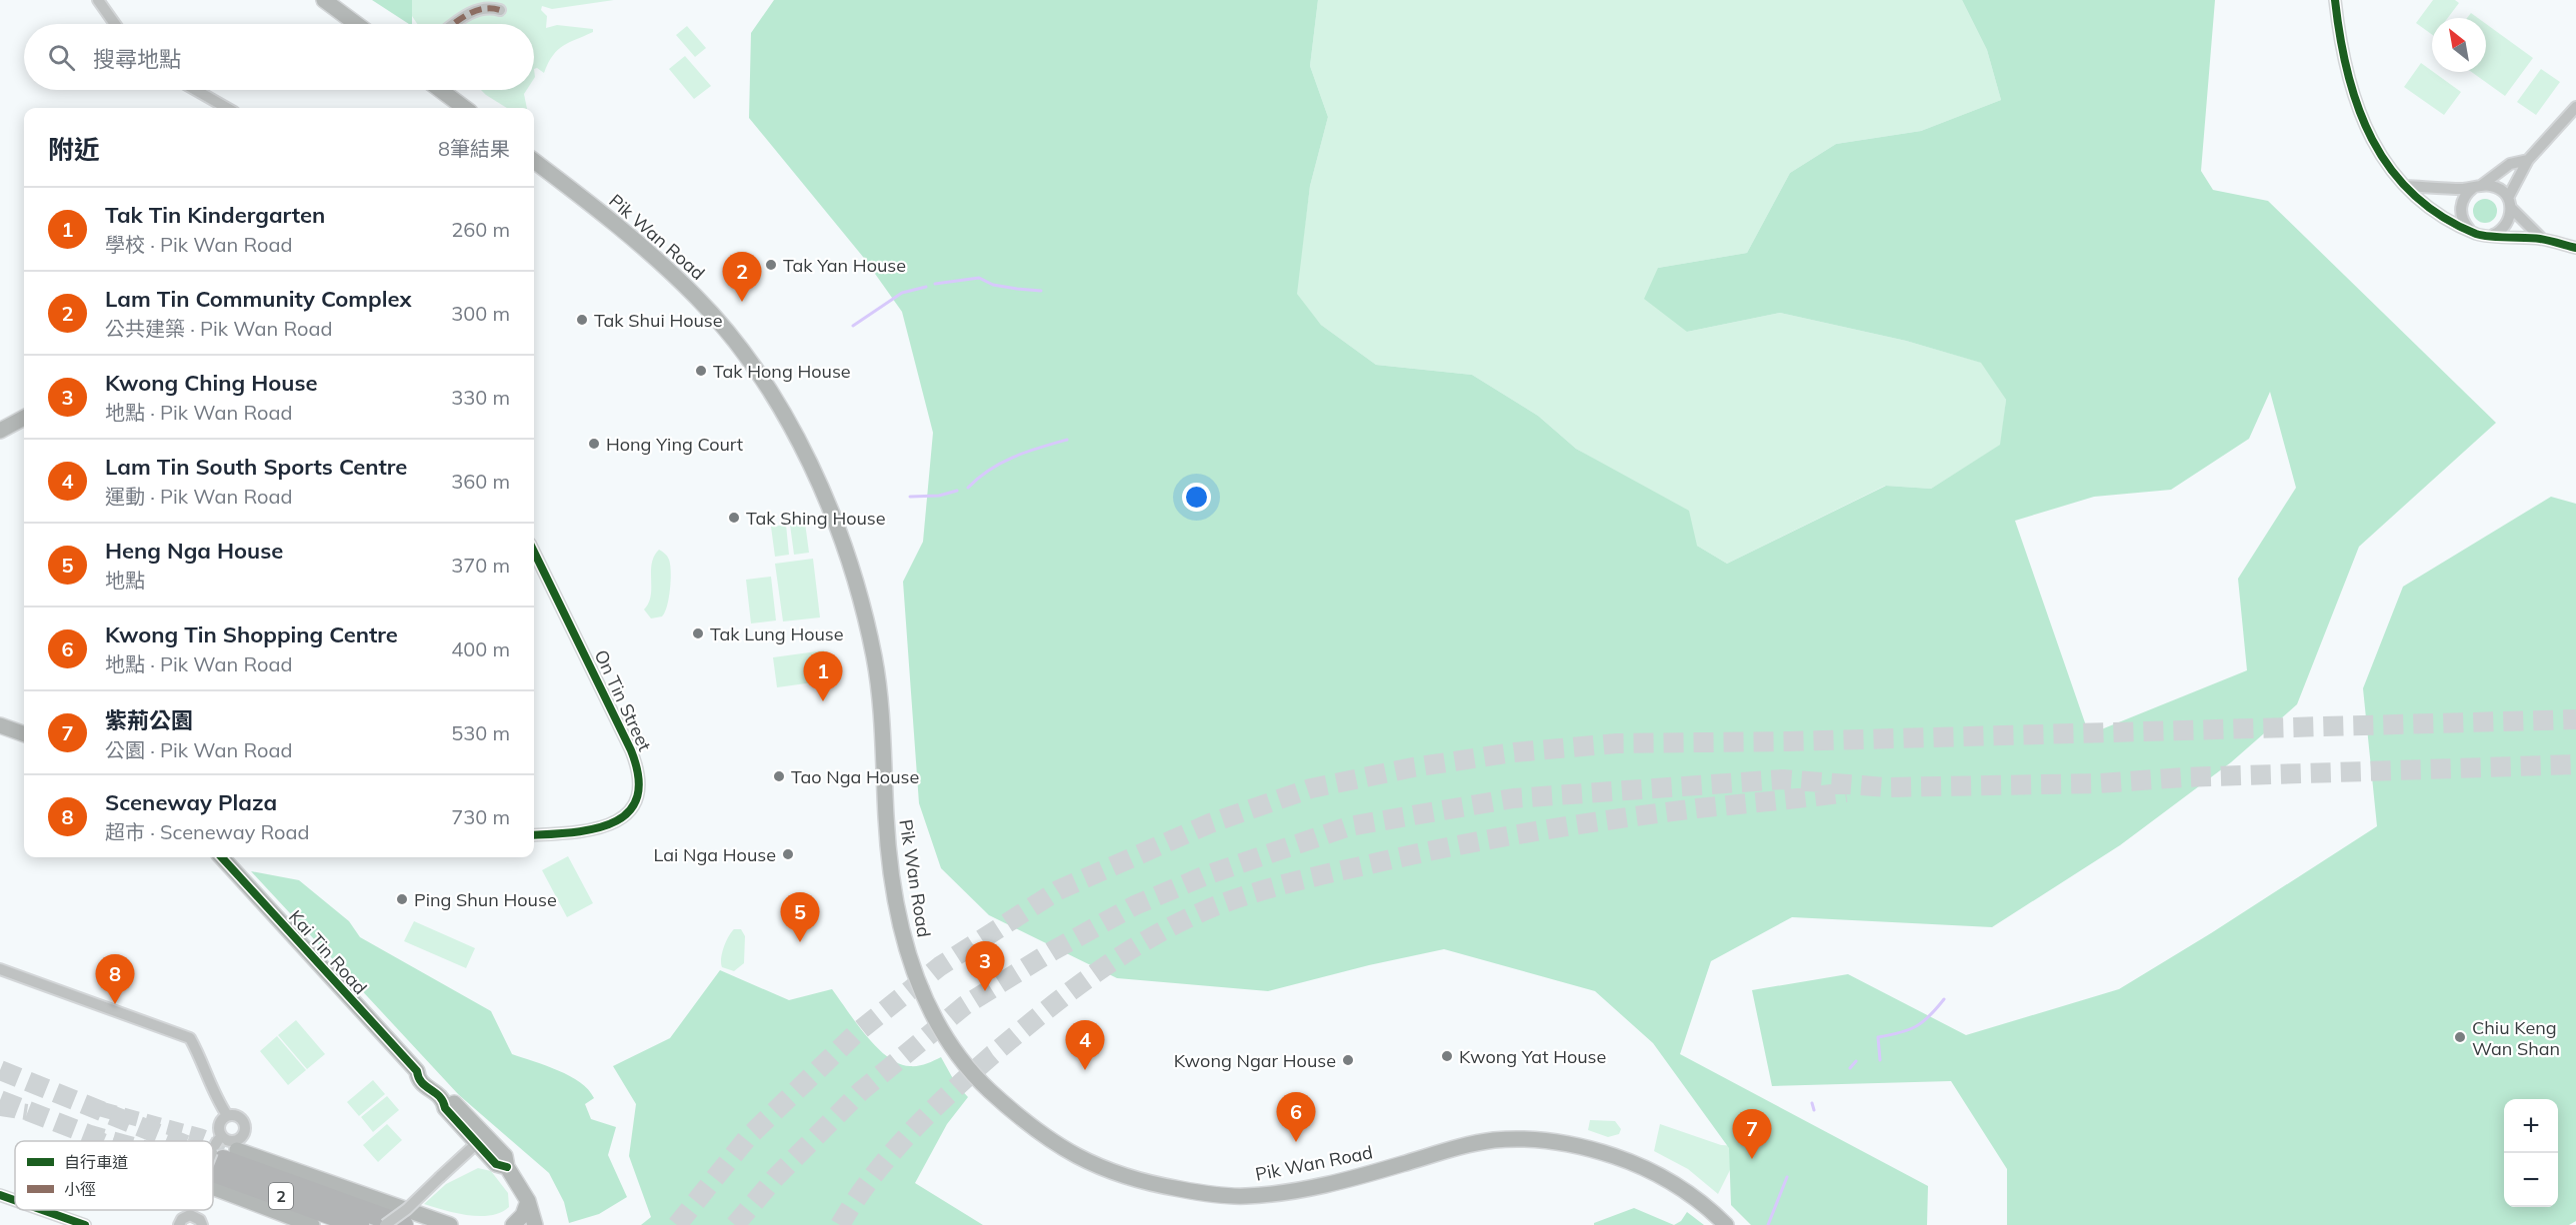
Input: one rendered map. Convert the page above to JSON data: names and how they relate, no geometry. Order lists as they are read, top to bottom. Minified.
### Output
{"streets":{"highway":["2"],"main road":["Pik Wan Road","Kai Tin Road"],"street":["On Tin Street"]},"places":["Tak Yan House","Tak Shui House","Tak Hong House","Hong Ying Court","Tak Shing House","Tak Lung House","Tao Nga House","Lai Nga House","Ping Shun House","Chiu Keng Wan Shan","Kwong Yat House","Kwong Ngar House"],"legend":["自行車道","小徑"],"north":"top left","page":{"search":"搜尋地點","heading":["附近","8筆結果"],"list":[{"mark":"1","name":"Tak Tin Kindergarten","note":"學校 · Pik Wan Road","value":"260 m"},{"mark":"2","name":"Lam Tin Community Complex","note":"公共建築 · Pik Wan Road","value":"300 m"},{"mark":"3","name":"Kwong Ching House","note":"地點 · Pik Wan Road","value":"330 m"},{"mark":"4","name":"Lam Tin South Sports Centre","note":"運動 · Pik Wan Road","value":"360 m"},{"mark":"5","name":"Heng Nga House","note":"地點","value":"370 m"},{"mark":"6","name":"Kwong Tin Shopping Centre","note":"地點 · Pik Wan Road","value":"400 m"},{"mark":"7","name":"紫荊公園","note":"公園 · Pik Wan Road","value":"530 m"},{"mark":"8","name":"Sceneway Plaza","note":"超市 · Sceneway Road","value":"730 m"}],"pins":["2","1","5","3","8","4","6","7"],"map_buttons":["+","−"]}}
